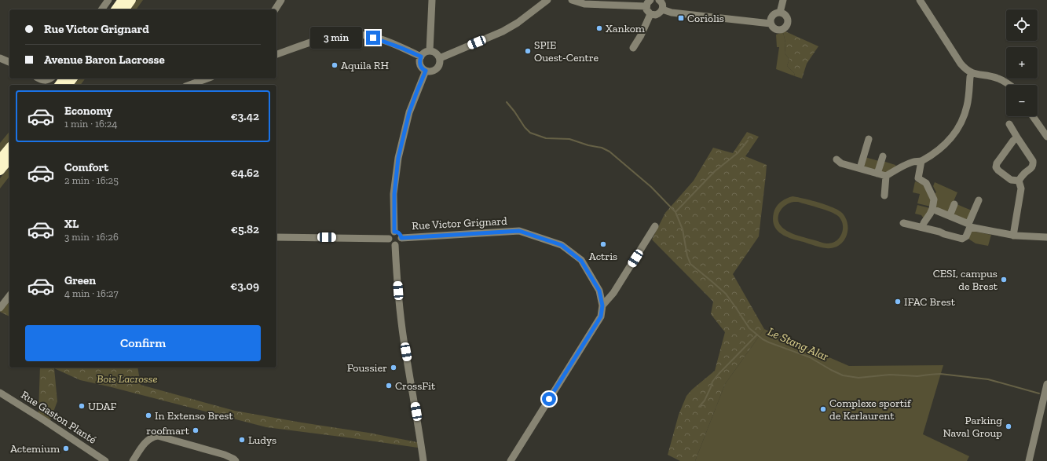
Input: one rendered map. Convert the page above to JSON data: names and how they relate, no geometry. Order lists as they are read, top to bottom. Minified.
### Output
{"streets":{"street":["Rue Victor Grignard","Rue Gaston Planté"]},"water":["Le Stang Alar"],"parks":["Bois Lacrosse"],"places":{"transit":["Coriolis"],"other":["Xankom","SPIE Ouest-Centre","Aquila RH","Actris","CESI, campus de Brest","IFAC Brest","Foussier","CrossFit","UDAF","Complexe sportif de Kerlaurent","In Extenso Brest","Parking Naval Group","roofmart","Ludys","Actemium"]},"page":{"map_buttons":["+","−"],"banner":["Rue Victor Grignard","Avenue Baron Lacrosse"],"bubble":"3 min","list":[{"name":"Economy","note":"1 min · 16:24","value":"€3.42"},{"name":"Comfort","note":"2 min · 16:25","value":"€4.62"},{"name":"XL","note":"3 min · 16:26","value":"€5.82"},{"name":"Green","note":"4 min · 16:27","value":"€3.09"}],"buttons":"Confirm"}}
